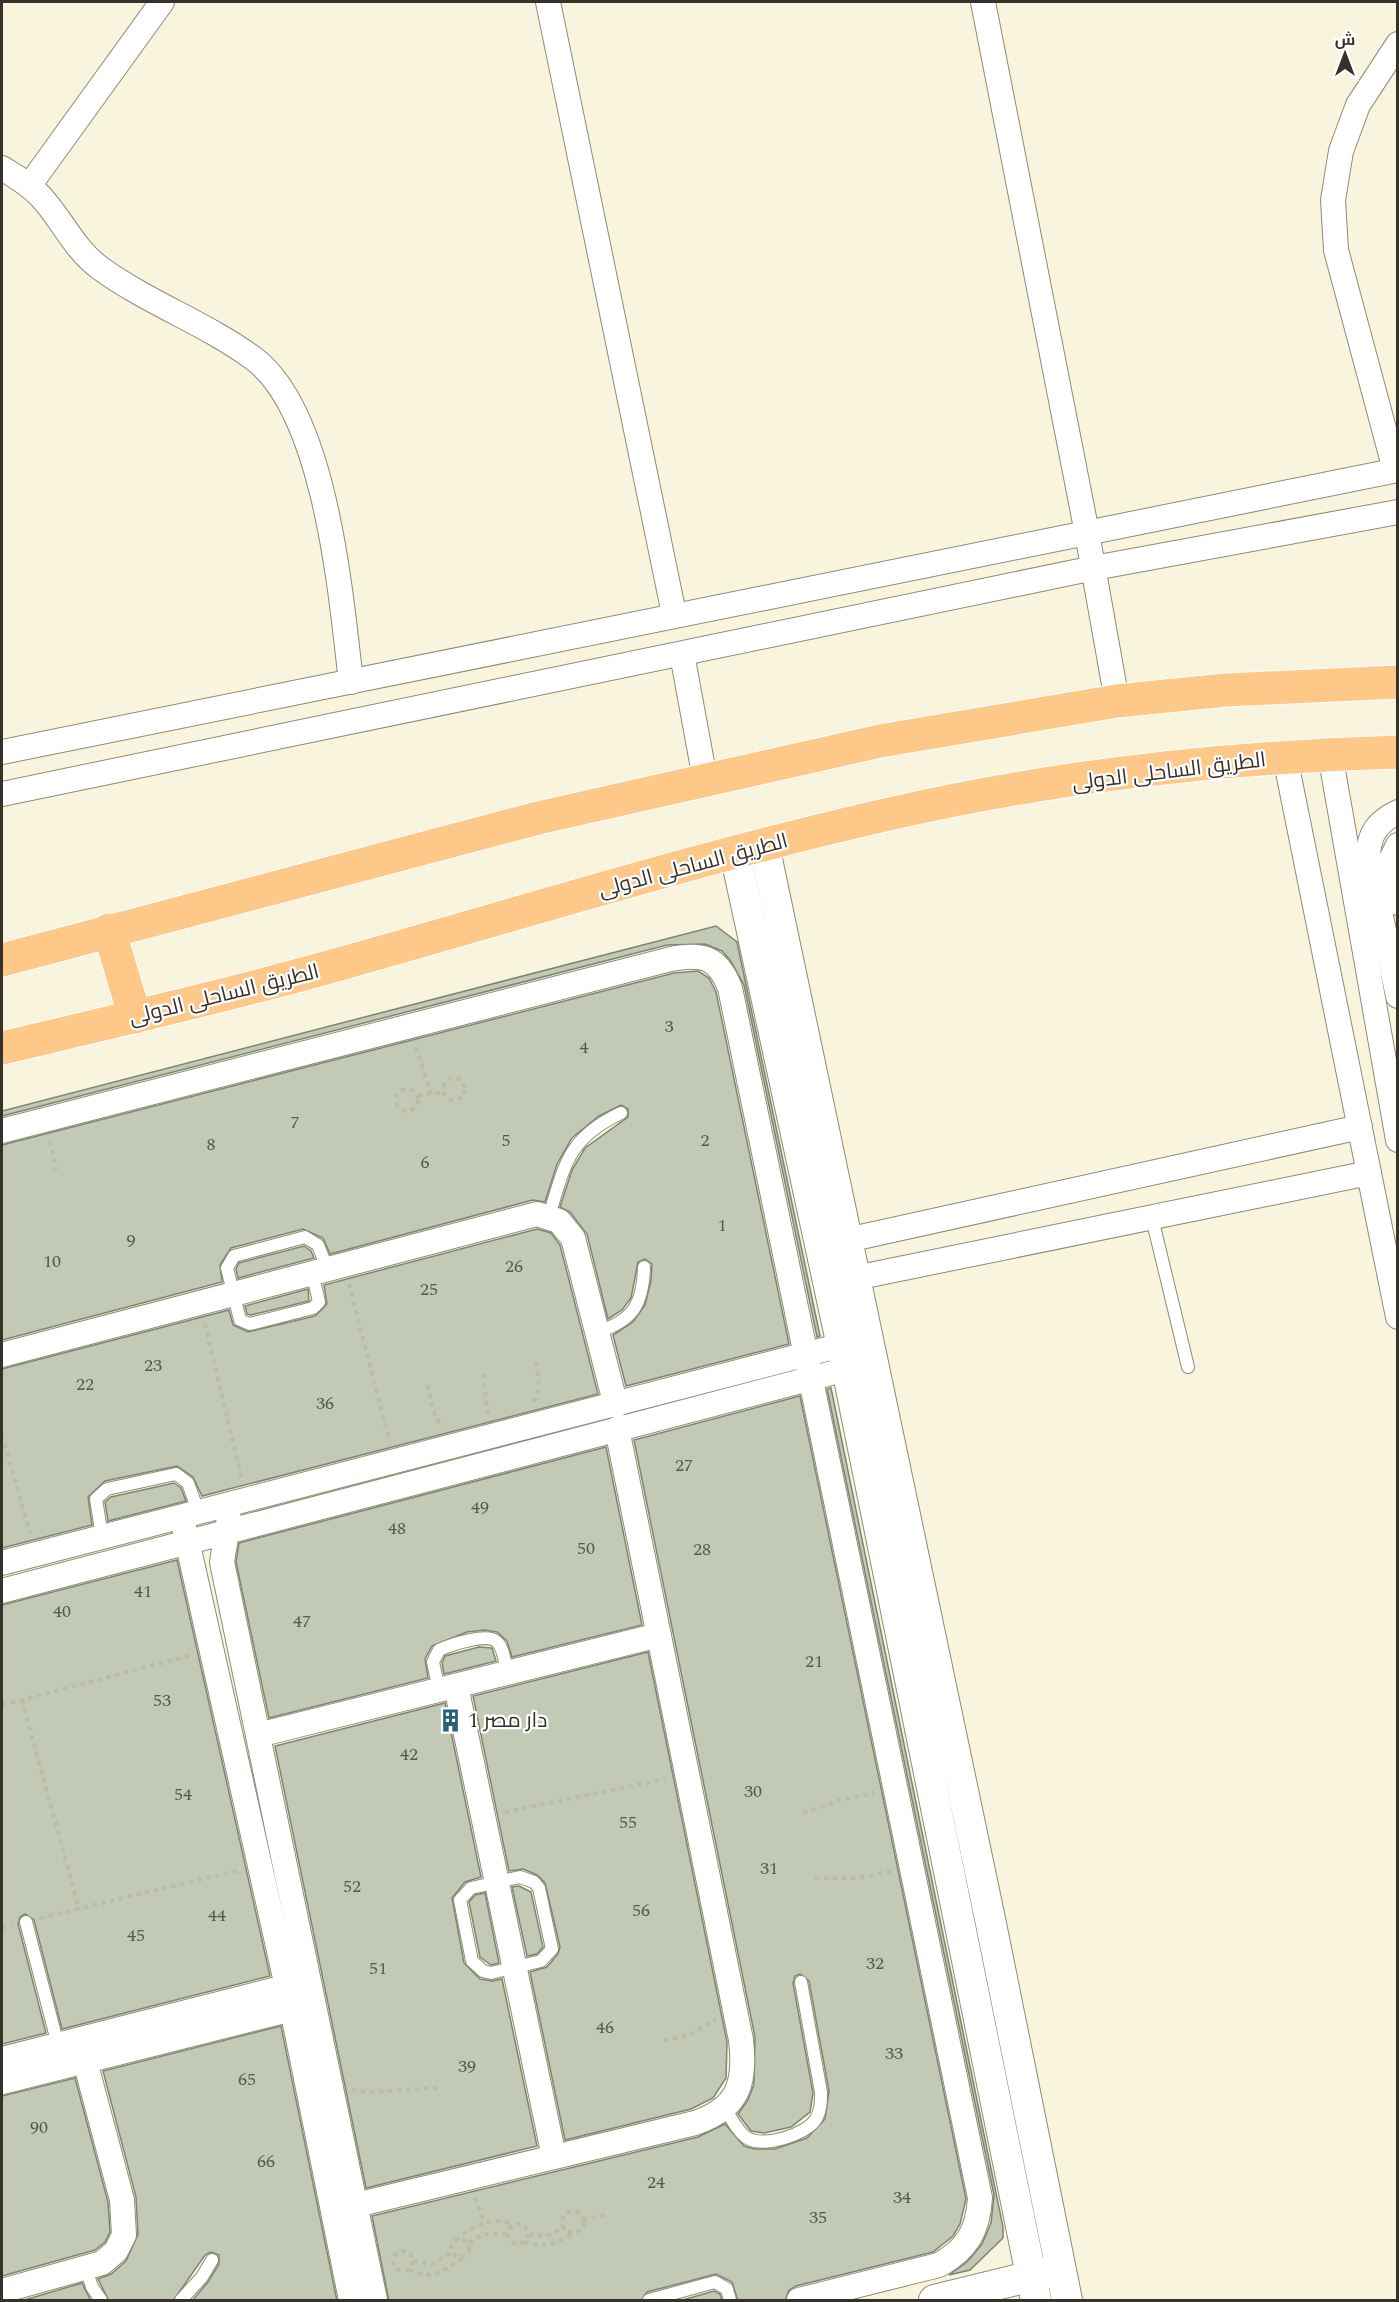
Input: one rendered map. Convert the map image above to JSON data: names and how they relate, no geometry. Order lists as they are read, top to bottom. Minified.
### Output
{"streets":{"highway":["الطريق الساحلى الدولى"]},"places":{"building":["دار مصر 1"]},"house_numbers":["3","4","7","5","2","8","6","1","9","10","26","25","23","22","36","27","49","48","50","28","41","40","47","21","53","42","30","54","55","31","52","56","44","45","32","51","46","33","39","65","90","66","24","34","35"],"north":"top"}
